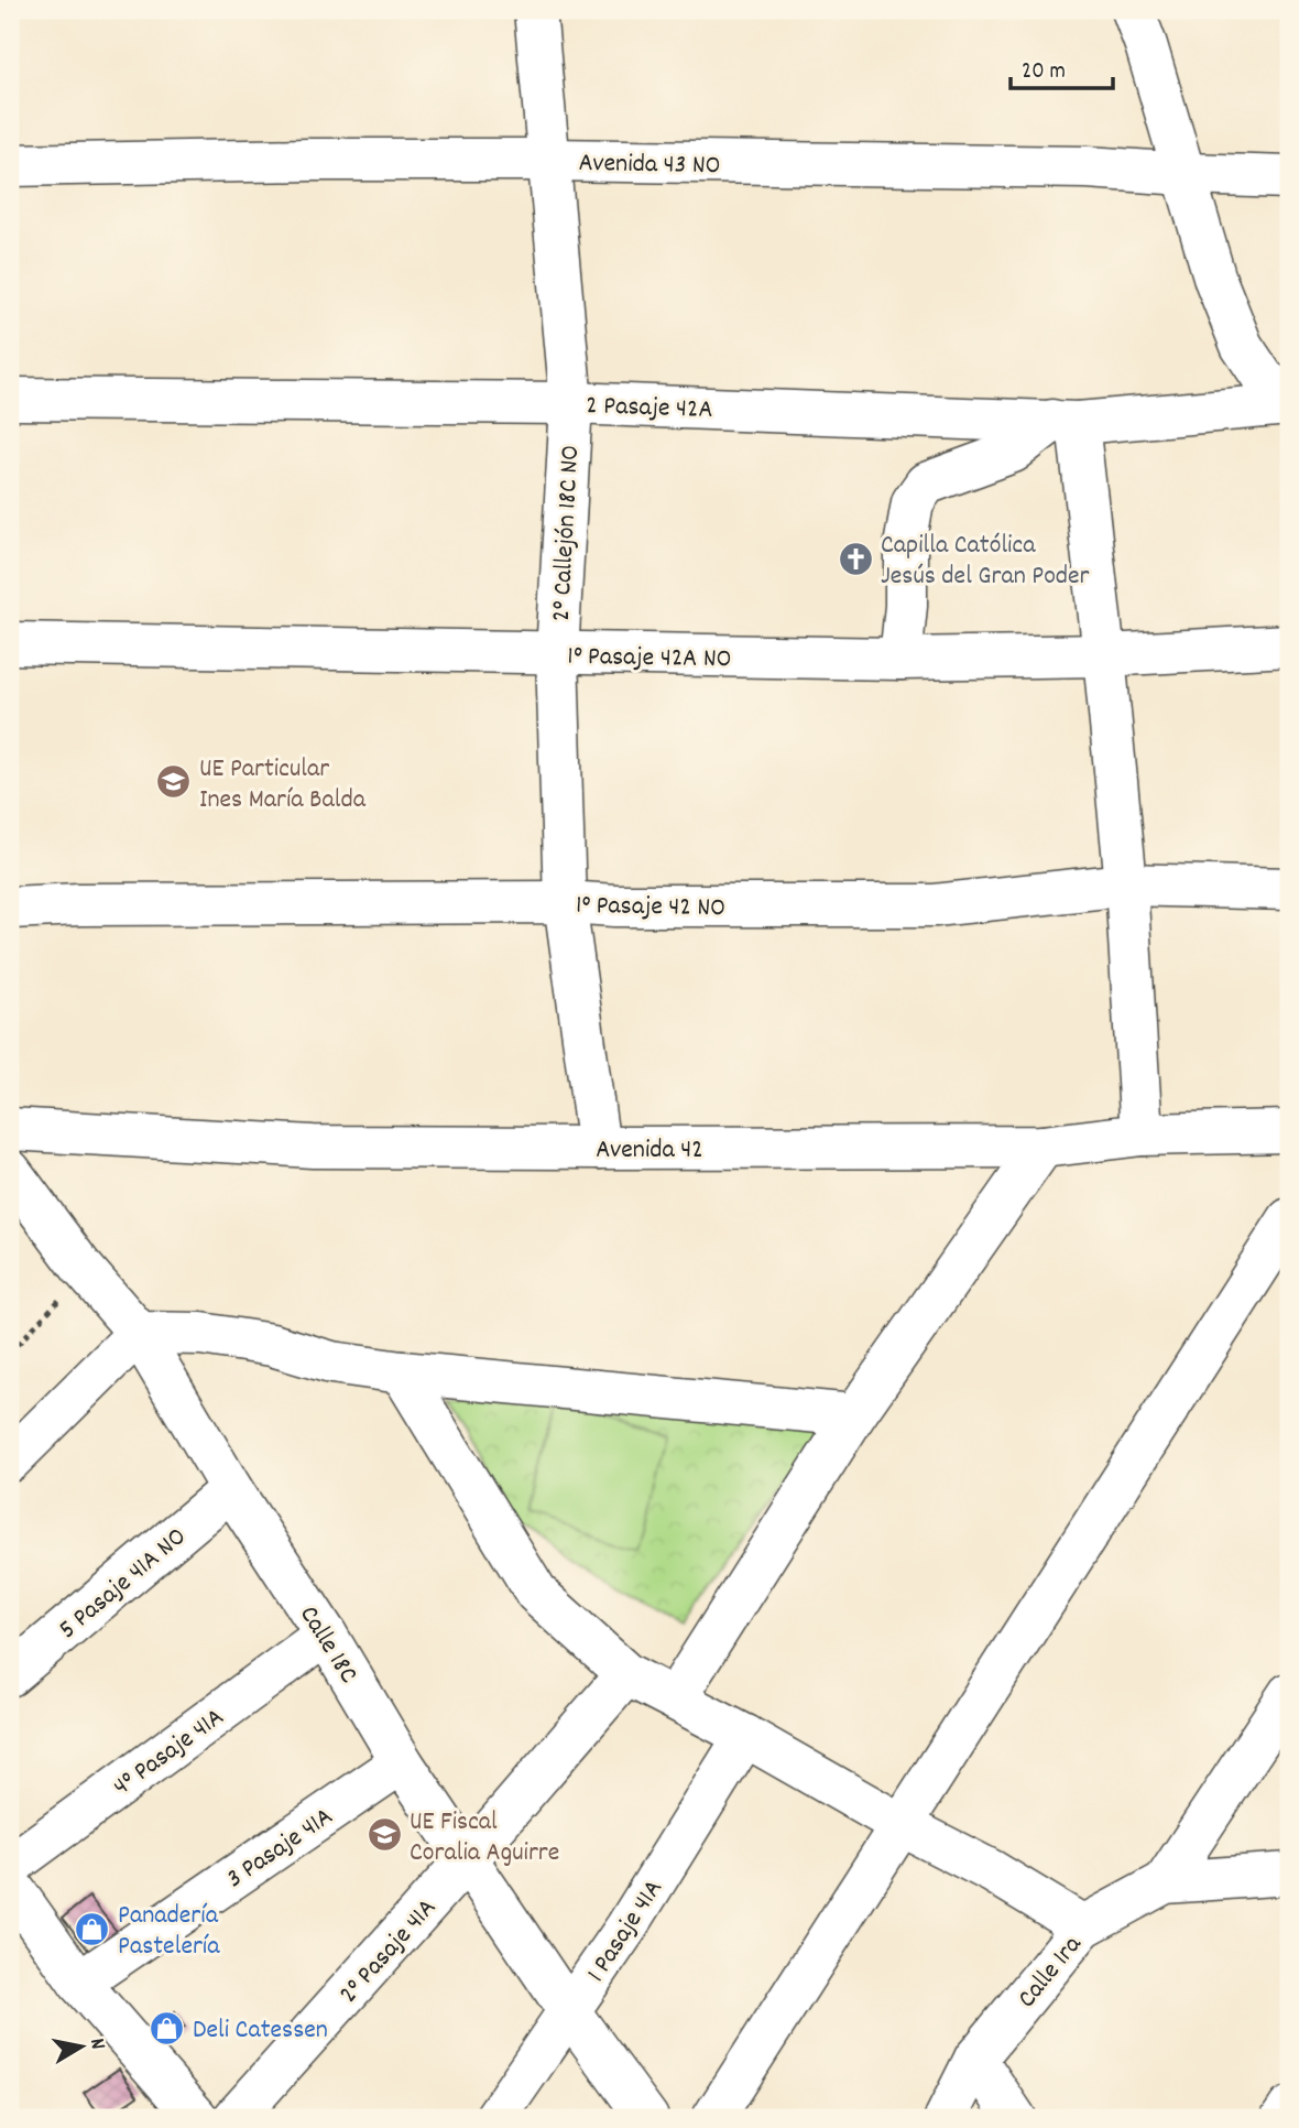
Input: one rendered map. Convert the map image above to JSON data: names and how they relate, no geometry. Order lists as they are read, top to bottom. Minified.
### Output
{"streets":{"street":["Avenida 43 NO","2 Pasaje 42A","2° Callejón 18C NO","1° Pasaje 42A NO","1° Pasaje 42 NO","Avenida 42","5 Pasaje 41A NO","Calle 18C","4° Pasaje 41A","3 Pasaje 41A","1 Pasaje 41A","2° Pasaje 41A","Calle 1ra"]},"crossings":[["Avenida 43 NO","2° Callejón 18C NO"],["2 Pasaje 42A","2° Callejón 18C NO"],["2° Callejón 18C NO","1° Pasaje 42A NO"],["2° Callejón 18C NO","1° Pasaje 42 NO"],["2° Callejón 18C NO","Avenida 42"],["5 Pasaje 41A NO","Calle 18C"],["Calle 18C","4° Pasaje 41A"],["Calle 18C","3 Pasaje 41A"],["Calle 18C","1 Pasaje 41A"],["Calle 18C","2° Pasaje 41A"]],"places":{"church":["Capilla Católica Jesús del Gran Poder"],"school or university":["UE Particular Ines María Balda","UE Fiscal Coralia Aguirre"],"shop":["Panadería Pastelería","Deli Catessen"]},"scale_bar":"20 m","north":"right"}
